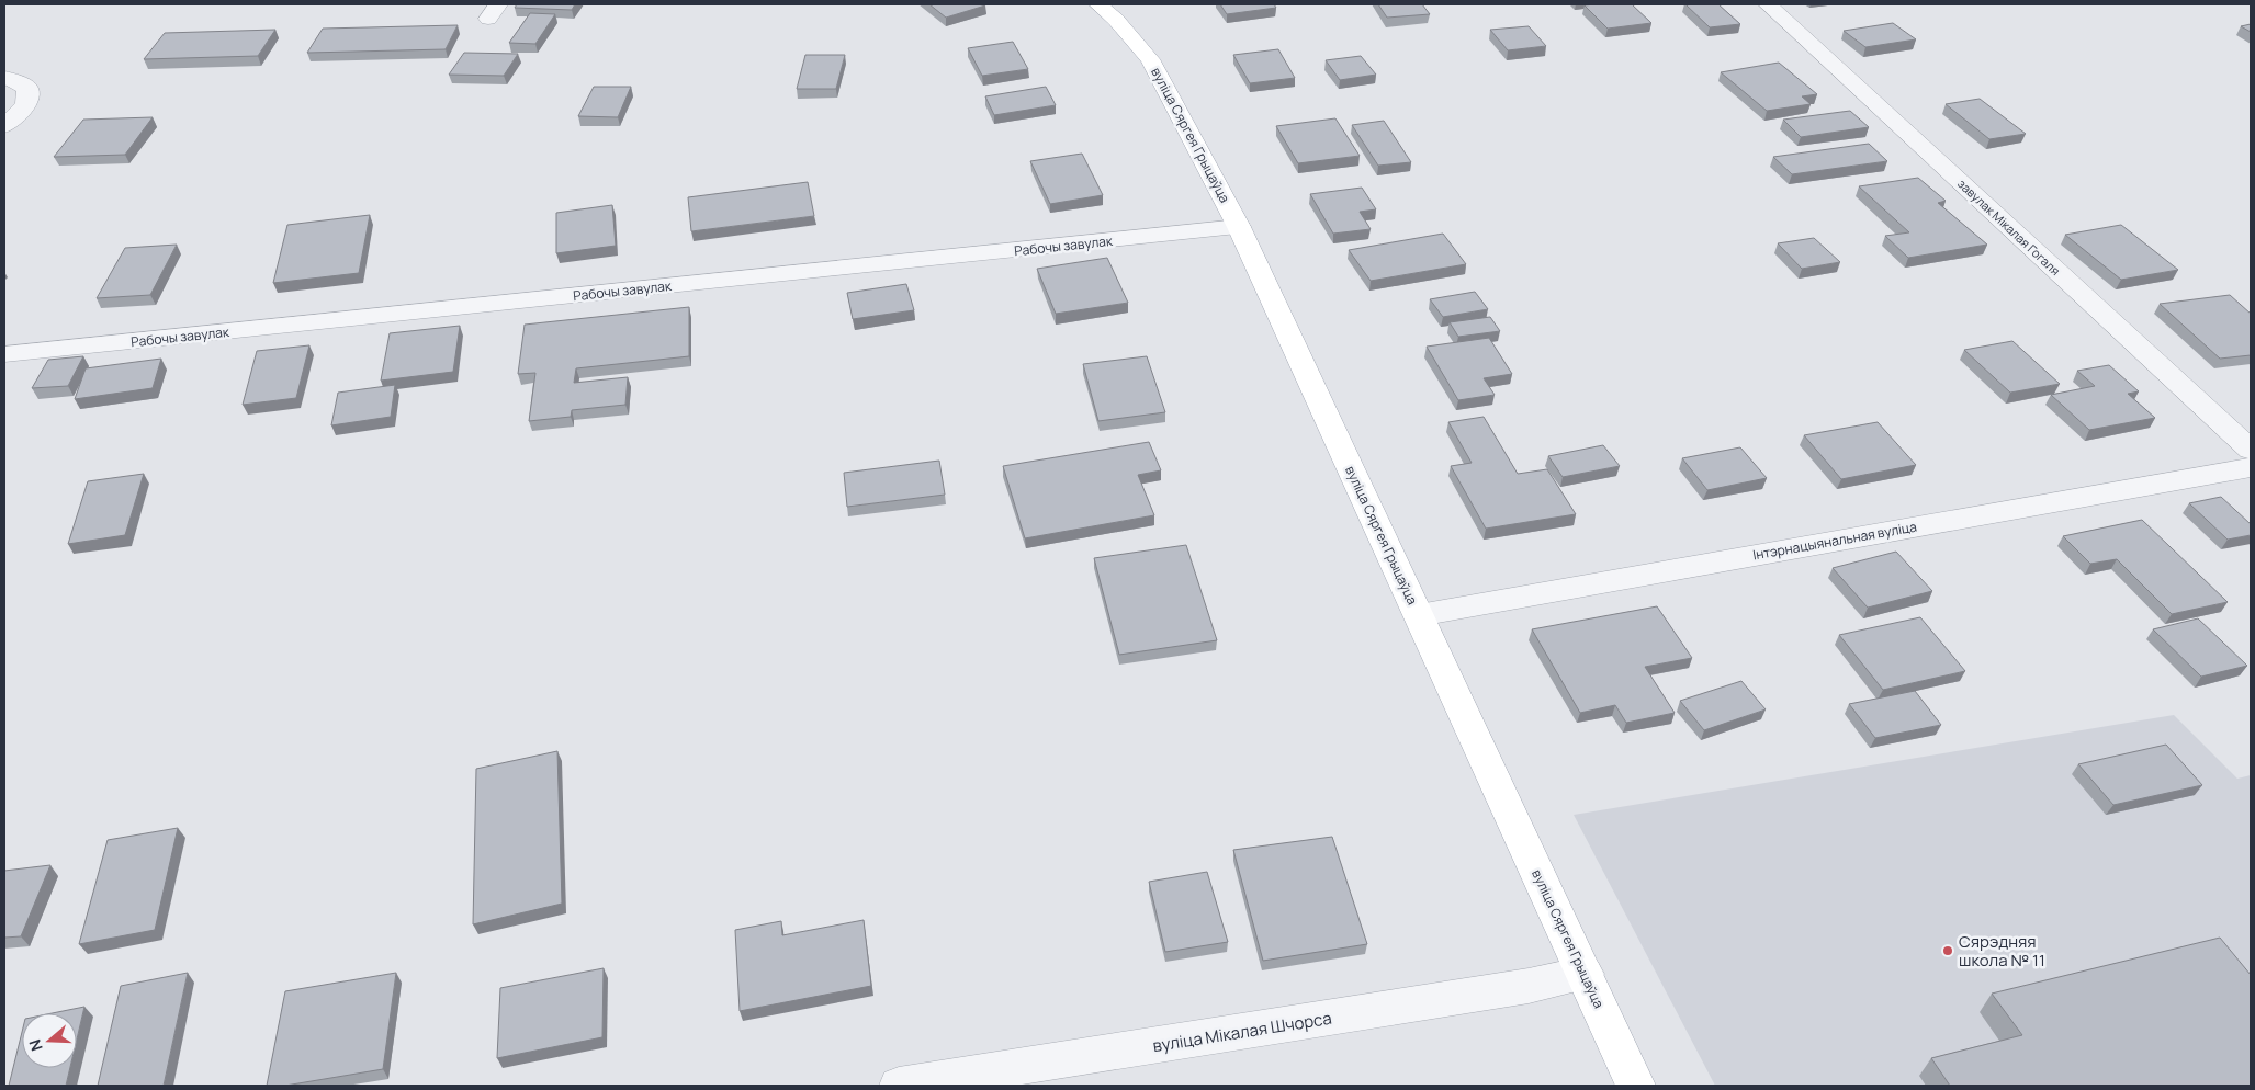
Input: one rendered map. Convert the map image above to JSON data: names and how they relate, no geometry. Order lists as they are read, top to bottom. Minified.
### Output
{"streets":{"main road":["вуліца Сяргея Грыцаўца"],"street":["завулак Мікалая Гогаля","Рабочы завулак","Інтэрнацыянальная вуліца","вуліца Мікалая Шчорса"]},"crossings":[["вуліца Сяргея Грыцаўца","Рабочы завулак"],["вуліца Сяргея Грыцаўца","Інтэрнацыянальная вуліца"],["вуліца Сяргея Грыцаўца","вуліца Мікалая Шчорса"]],"places":["Сярэдняя школа № 11"],"north":"left"}
